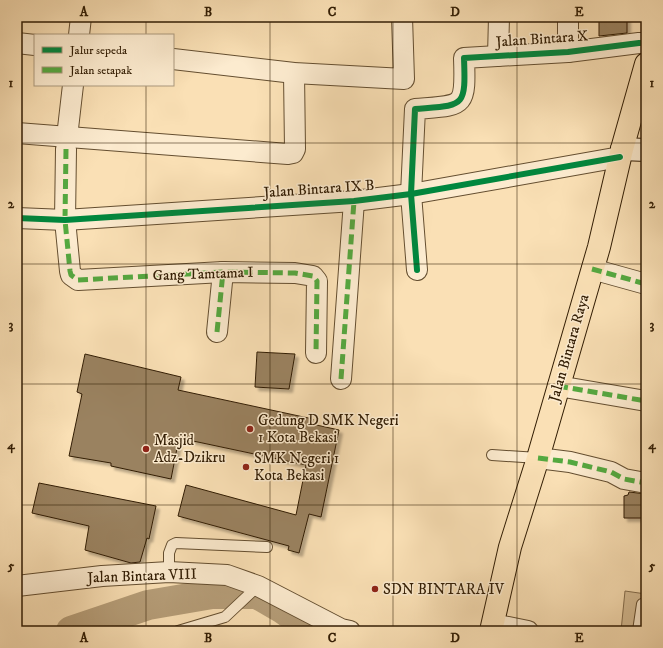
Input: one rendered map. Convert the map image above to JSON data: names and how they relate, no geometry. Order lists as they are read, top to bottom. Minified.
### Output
{"streets":{"main road":["Jalan Bintara Raya"],"street":["Jalan Bintara X","Jalan Bintara IX B","Gang Tamtama I","Jalan Bintara VIII"]},"crossings":[["Jalan Bintara X","Jalan Bintara IX B"],["Jalan Bintara IX B","Gang Tamtama I"],["Jalan Bintara IX B","Jalan Bintara Raya"]],"places":["Gedung D SMK Negeri 1 Kota Bekasi","Masjid Adz-Dzikru","SMK Negeri 1 Kota Bekasi","SDN BINTARA IV"],"legend":["Jalur sepeda","Jalan setapak"],"grid":{"columns":["A","B","C","D","E"],"rows":["1","2","3","4","5"]}}
